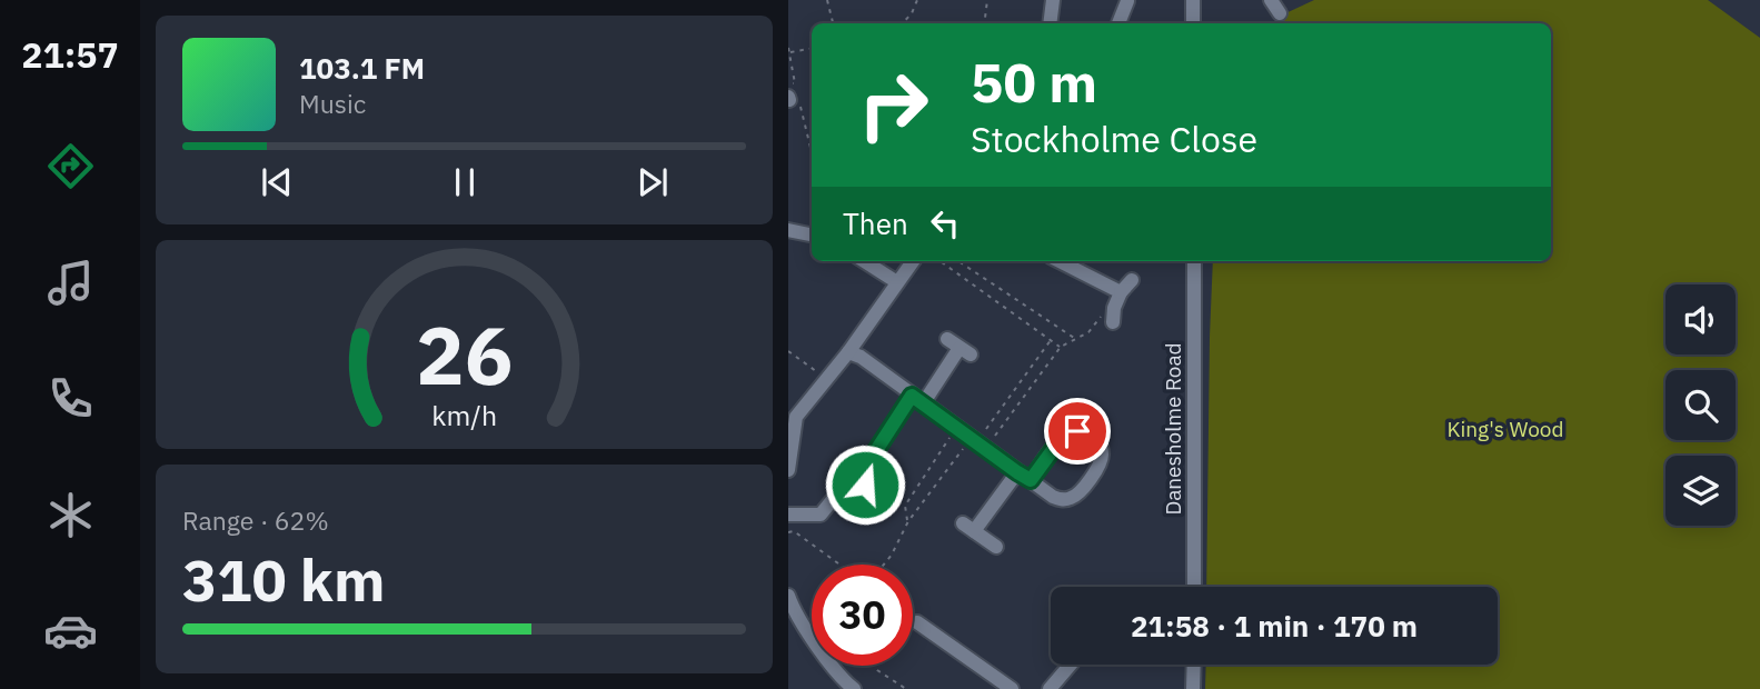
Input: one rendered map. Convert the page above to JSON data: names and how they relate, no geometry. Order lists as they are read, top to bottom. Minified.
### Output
{"streets":{"street":["Danesholme Road"]},"parks":["King's Wood"],"page":{"tabs":"21:57","turn":["50 m","Stockholme Close"],"song":["103.1 FM","Music"],"then":"Then","tile":["Range · 62%","310 km"],"limit":"30","trip":"21:58 · 1 min · 170 m","gauge":["26","km/h"]}}
